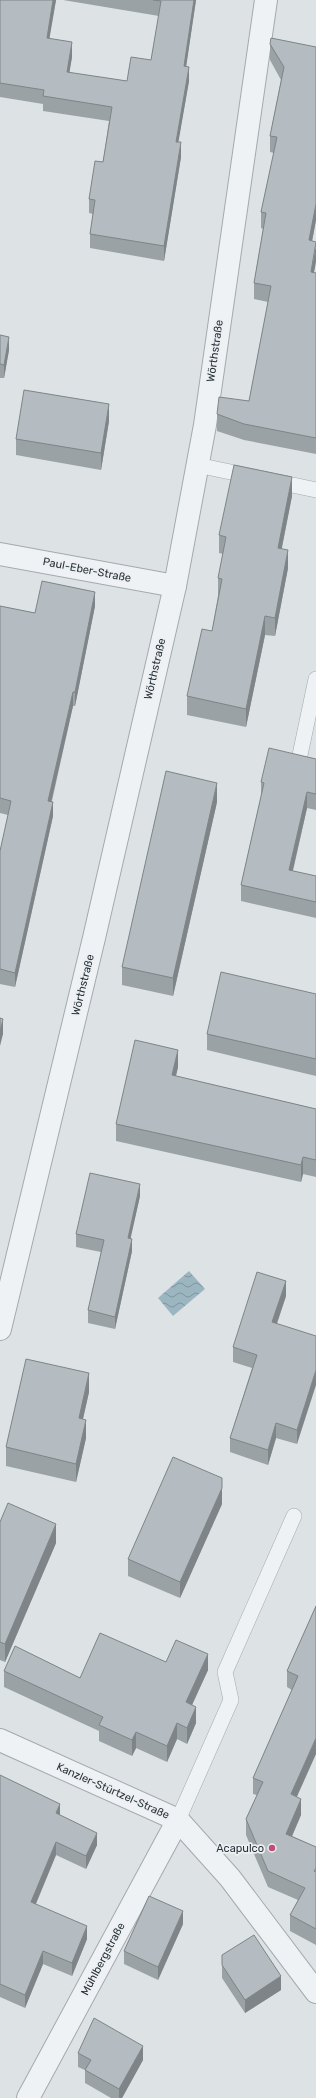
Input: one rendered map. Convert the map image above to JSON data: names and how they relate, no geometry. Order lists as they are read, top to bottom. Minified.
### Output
{"streets":{"street":["Wörthstraße","Paul-Eber-Straße","Kanzler-Stürtzel-Straße","Mühlbergstraße"]},"crossings":[["Wörthstraße","Paul-Eber-Straße"],["Kanzler-Stürtzel-Straße","Mühlbergstraße"]],"places":["Acapulco"]}
